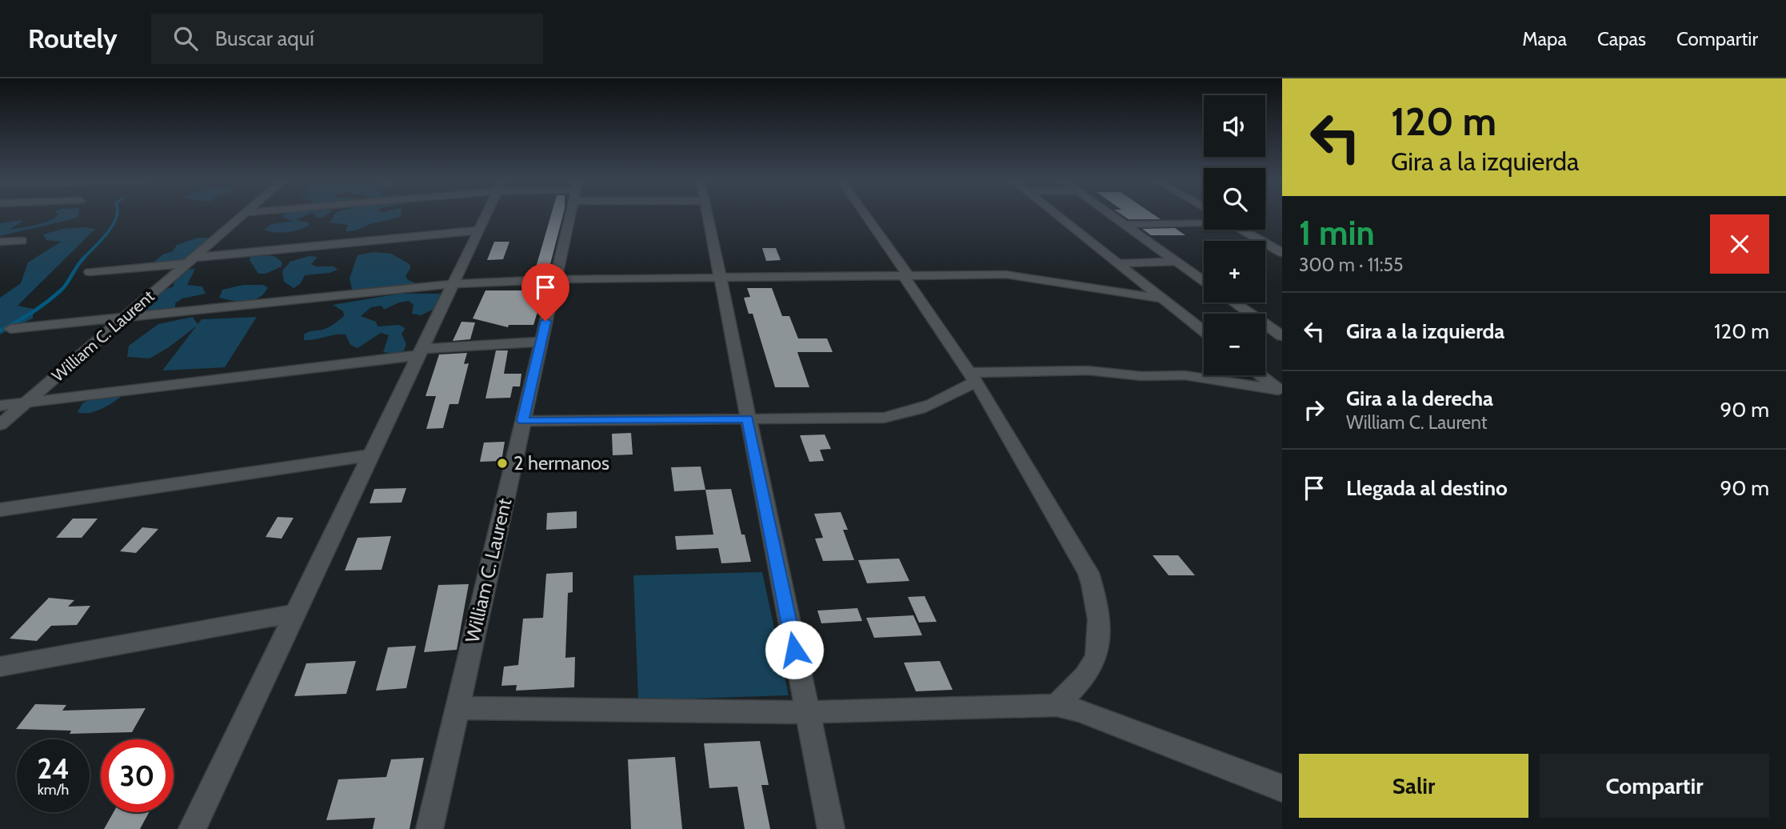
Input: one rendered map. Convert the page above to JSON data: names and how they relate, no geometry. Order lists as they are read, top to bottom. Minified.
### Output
{"streets":{"street":["William C. Laurent"]},"places":["2 hermanos"],"page":{"header":"Routely","search":"Buscar aquí","nav":["Mapa","Capas","Compartir"],"turn":["120 m","Gira a la izquierda"],"map_buttons":["+","−"],"heading":["1 min","300 m · 11:55"],"list":[{"name":"Gira a la izquierda","value":"120 m"},{"name":"Gira a la derecha","note":"William C. Laurent","value":"90 m"},{"name":"Llegada al destino","value":"90 m"}],"speed":"24 km/h","limit":"30","buttons":["Salir","Compartir"]}}
